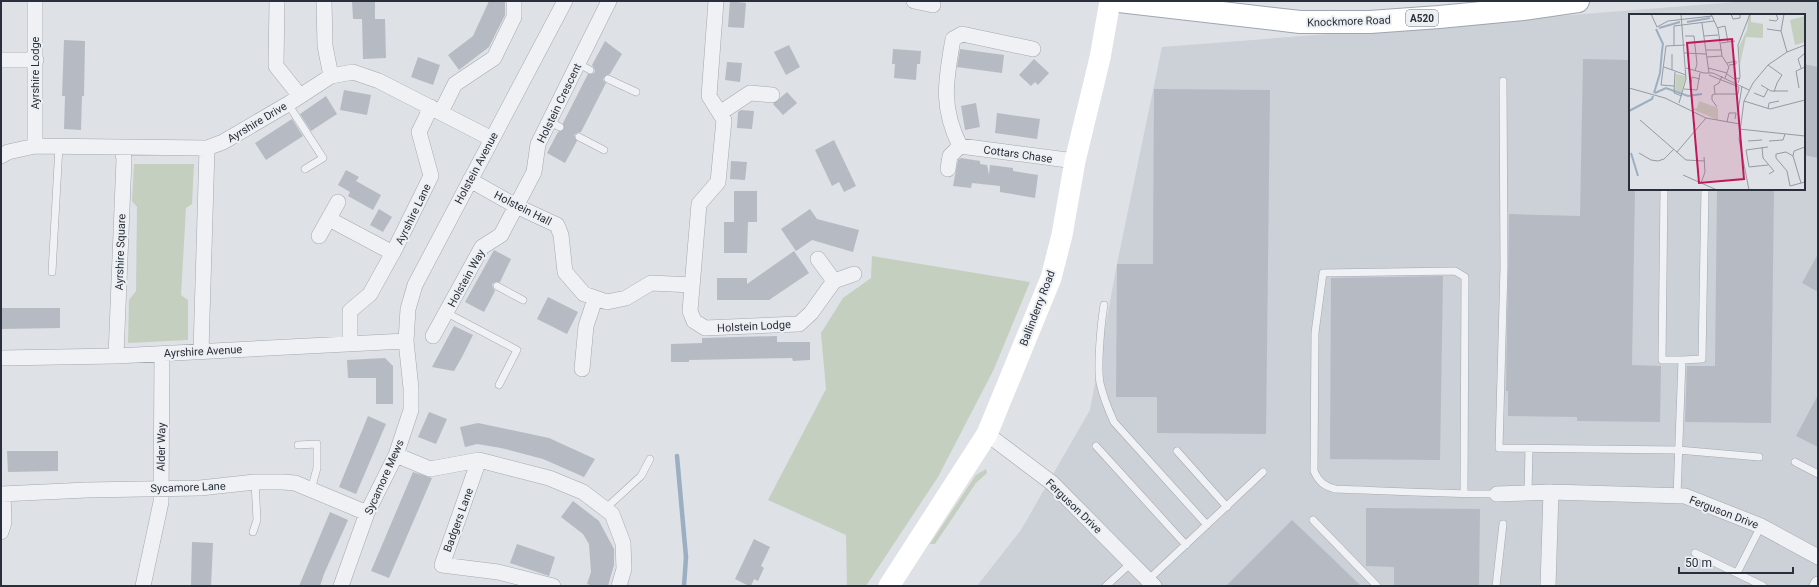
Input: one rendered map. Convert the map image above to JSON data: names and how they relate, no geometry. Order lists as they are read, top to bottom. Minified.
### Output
{"streets":{"main road":["A520","Knockmore Road","Ballinderry Road"],"street":["Ayrshire Lodge","Holstein Crescent","Ayrshire Drive","Cottars Chase","Holstein Avenue","Holstein Hall","Ayrshire Lane","Ayrshire Square","Holstein Way","Holstein Lodge","Ayrshire Avenue","Alder Way","Sycamore Mews","Sycamore Lane","Ferguson Drive","Badgers Lane"]},"crossings":[["Ayrshire Lodge","Ayrshire Drive"],["Holstein Crescent","Holstein Hall"],["Holstein Crescent","Holstein Way"],["Ayrshire Drive","Holstein Avenue"],["Ayrshire Drive","Ayrshire Lane"],["Ayrshire Drive","Ayrshire Square"],["Cottars Chase","Ballinderry Road"],["Holstein Avenue","Holstein Hall"],["Holstein Avenue","Ayrshire Avenue"],["Holstein Avenue","Sycamore Mews"],["Holstein Hall","Holstein Way"],["Ayrshire Lane","Ayrshire Avenue"],["Ayrshire Square","Ayrshire Avenue"],["Ballinderry Road","Ferguson Drive"],["Ayrshire Avenue","Alder Way"],["Ayrshire Avenue","Sycamore Mews"],["Alder Way","Sycamore Lane"],["Sycamore Mews","Sycamore Lane"]],"scale_bar":"50 m"}
